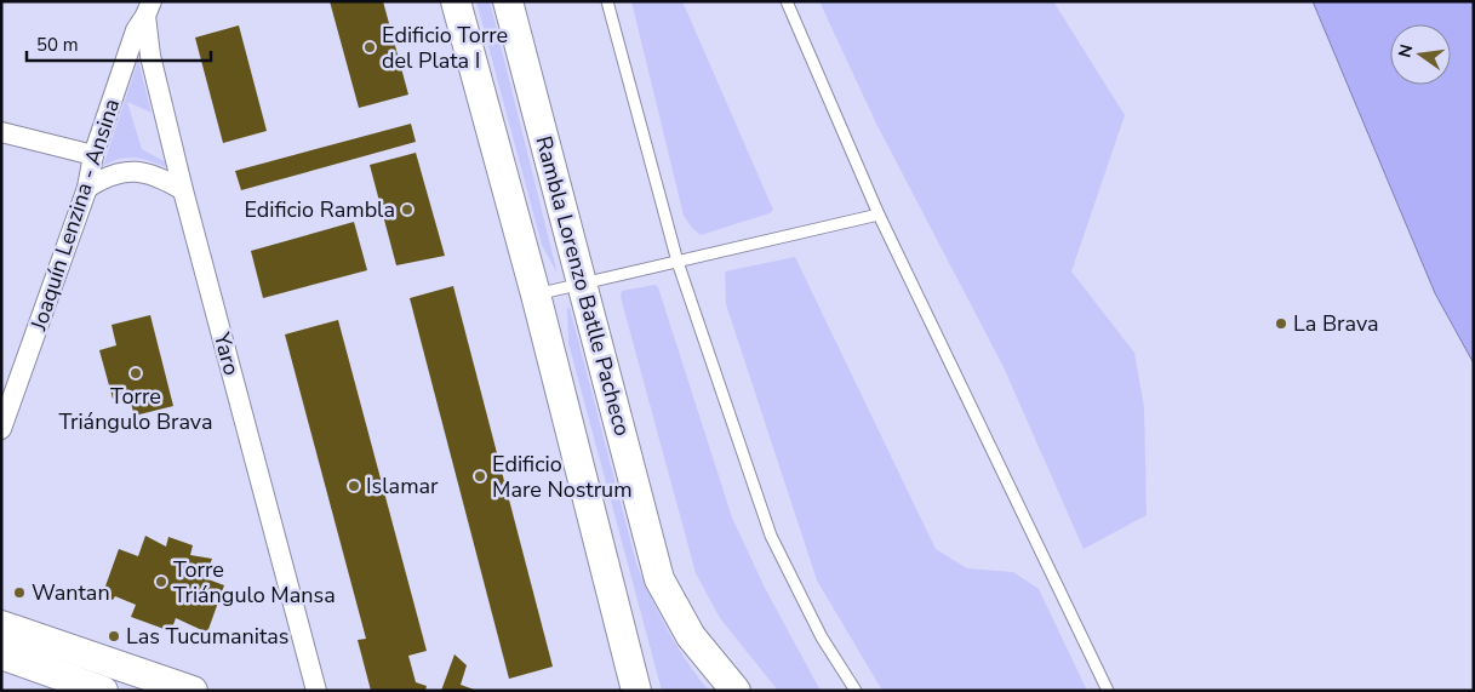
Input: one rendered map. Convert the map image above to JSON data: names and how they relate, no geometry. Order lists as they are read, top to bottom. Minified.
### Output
{"streets":{"main road":["Rambla Lorenzo Batlle Pacheco"],"street":["Joaquín Lenzina - Ansina","Yaro"]},"crossings":[["Joaquín Lenzina - Ansina","Yaro"]],"places":["Edificio Torre del Plata I","Edificio Rambla","La Brava","Torre Triángulo Brava","Edificio Mare Nostrum","Islamar","Torre Triángulo Mansa","Wantan","Las Tucumanitas"],"scale_bar":"50 m","north":"left"}
